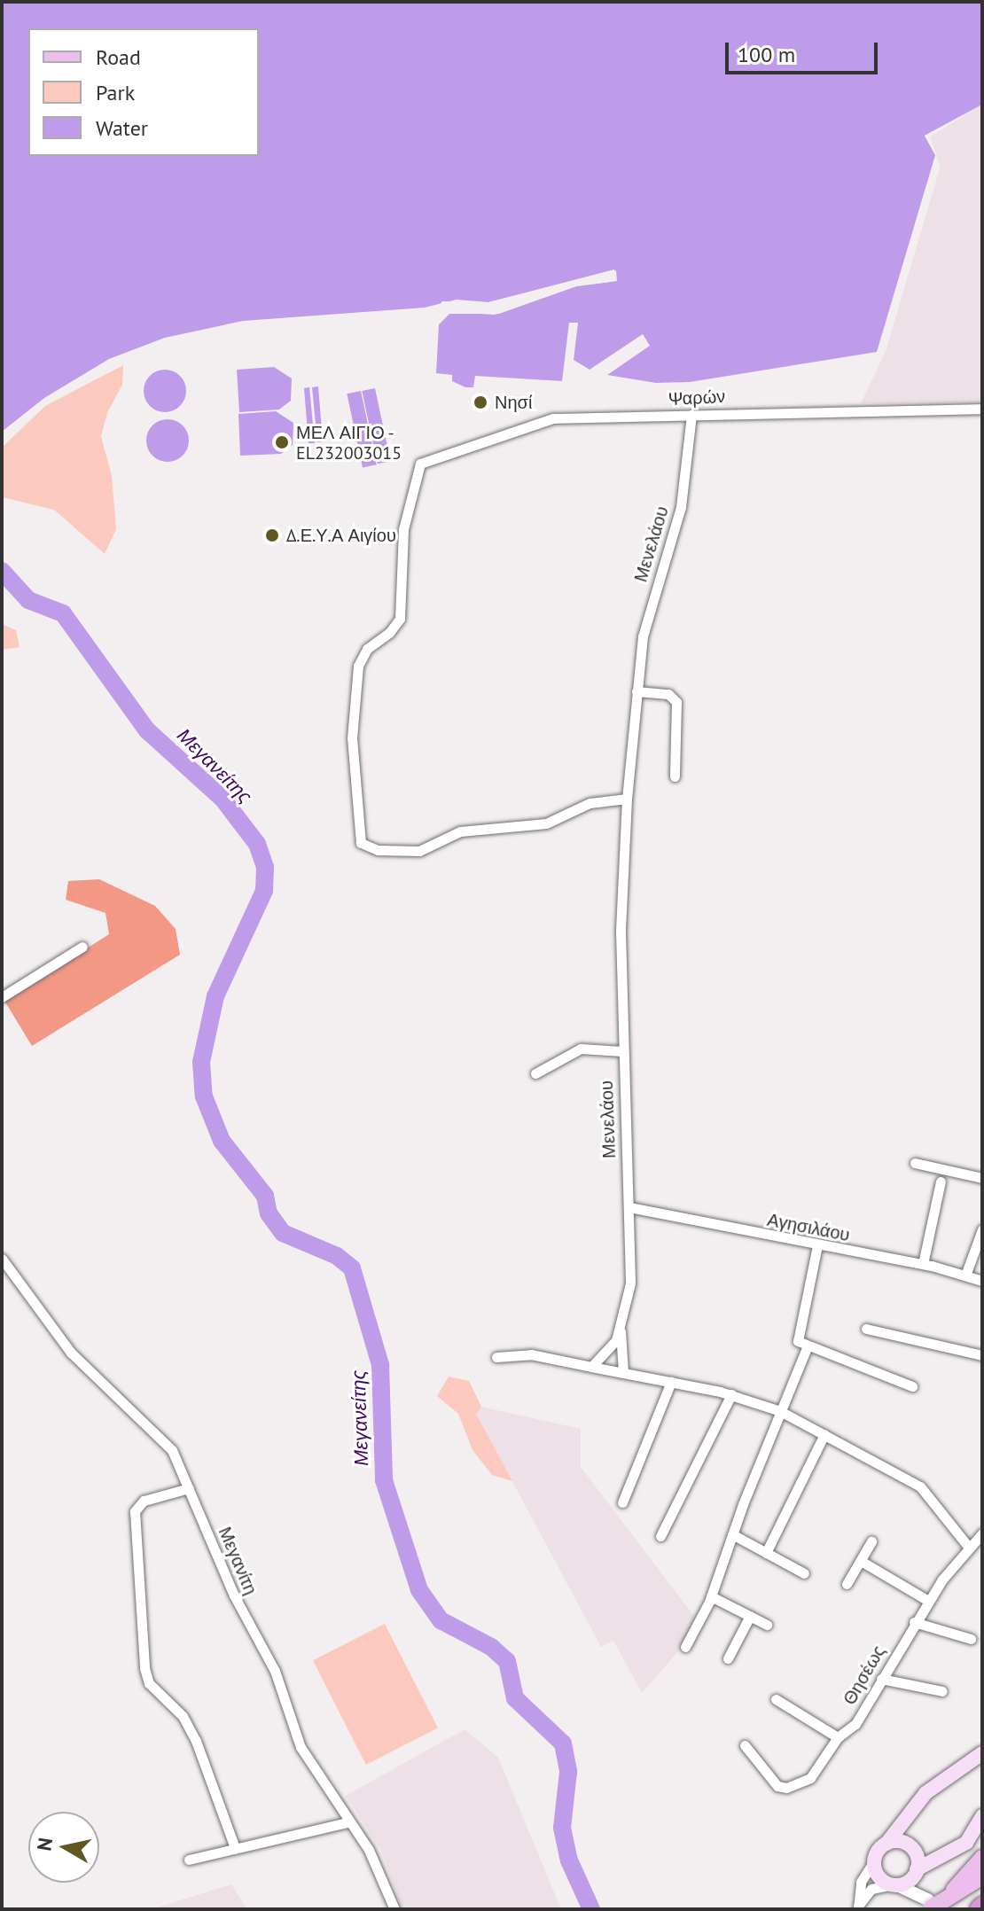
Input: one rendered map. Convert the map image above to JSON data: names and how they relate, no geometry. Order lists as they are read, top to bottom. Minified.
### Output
{"streets":{"street":["Ψαρών","Μενελάου","Αγησιλάου","Μεγανίτη","Θησέως"]},"crossings":[["Ψαρών","Μενελάου"],["Μενελάου","Αγησιλάου"]],"water":["Μεγανείτης"],"places":["Νησί","ΜΕΛ ΑΙΓΙΟ - EL232003015","Δ.Ε.Υ.Α Αιγίου"],"legend":["Road","Park","Water"],"scale_bar":"100 m","north":"left"}
